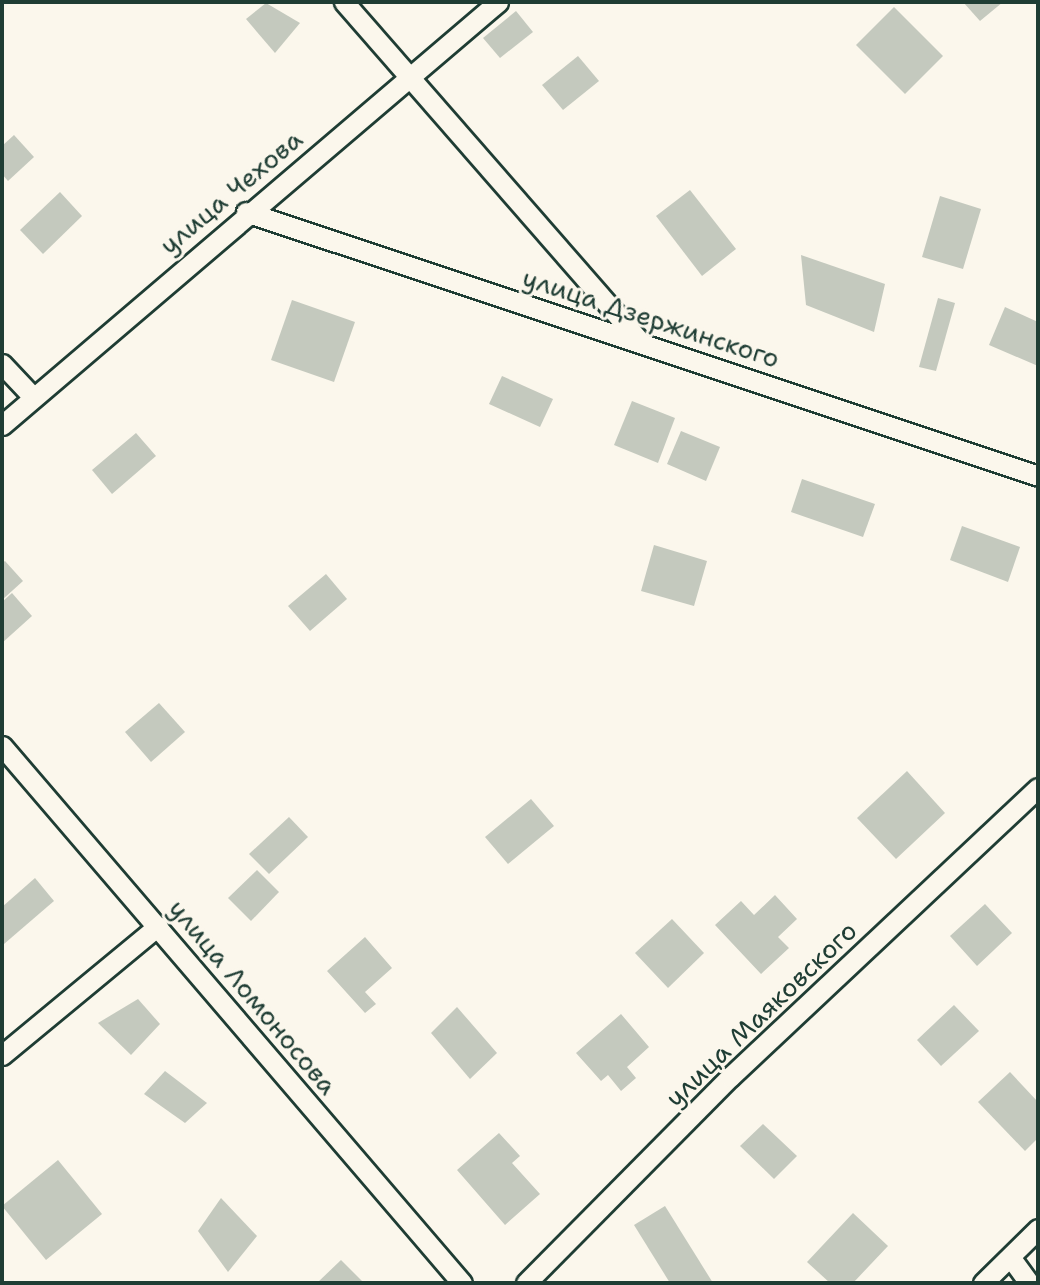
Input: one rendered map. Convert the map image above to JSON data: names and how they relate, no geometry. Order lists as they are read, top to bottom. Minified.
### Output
{"streets":{"street":["улица Чехова","улица Дзержинского","улица Ломоносова","улица Маяковского"]},"crossings":[["улица Чехова","улица Дзержинского"]]}
